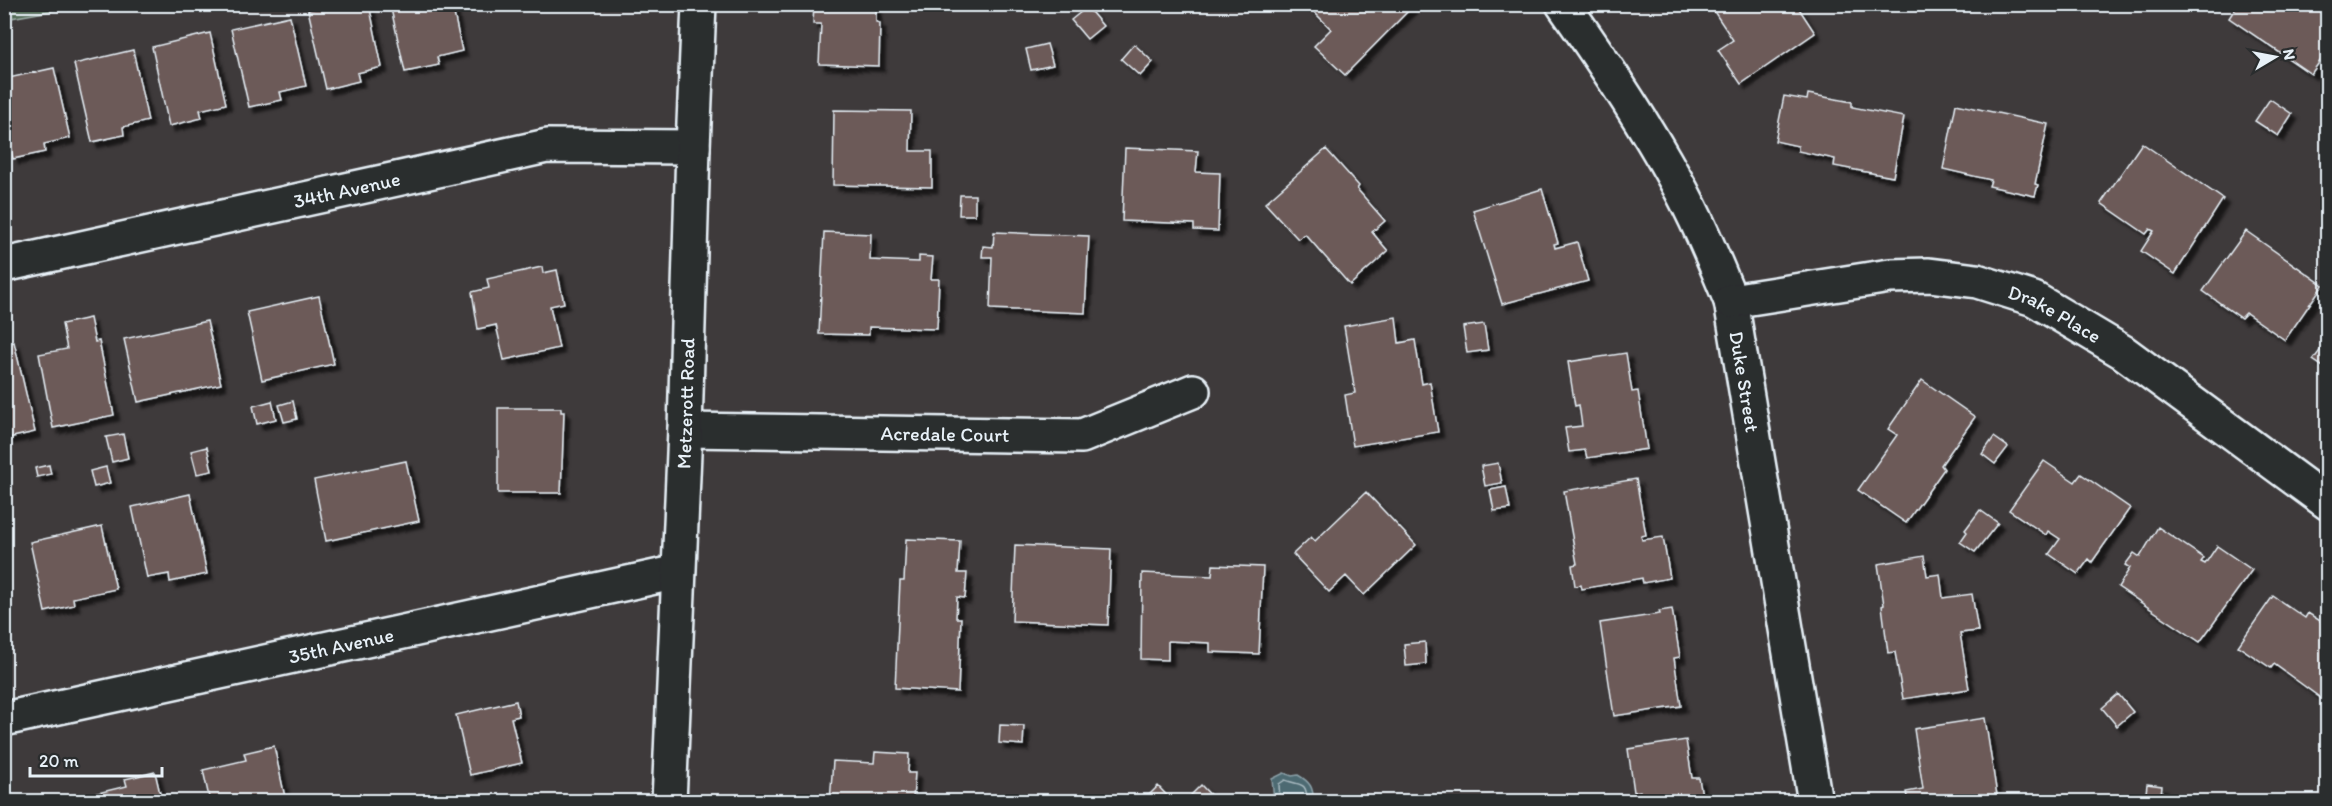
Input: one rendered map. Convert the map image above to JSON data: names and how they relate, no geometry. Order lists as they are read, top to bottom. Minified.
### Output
{"streets":{"street":["34th Avenue","Drake Place","Duke Street","Metzerott Road","Acredale Court","35th Avenue"]},"crossings":[["34th Avenue","Metzerott Road"],["Drake Place","Duke Street"],["Metzerott Road","Acredale Court"],["Metzerott Road","35th Avenue"]],"scale_bar":"20 m","north":"right"}
